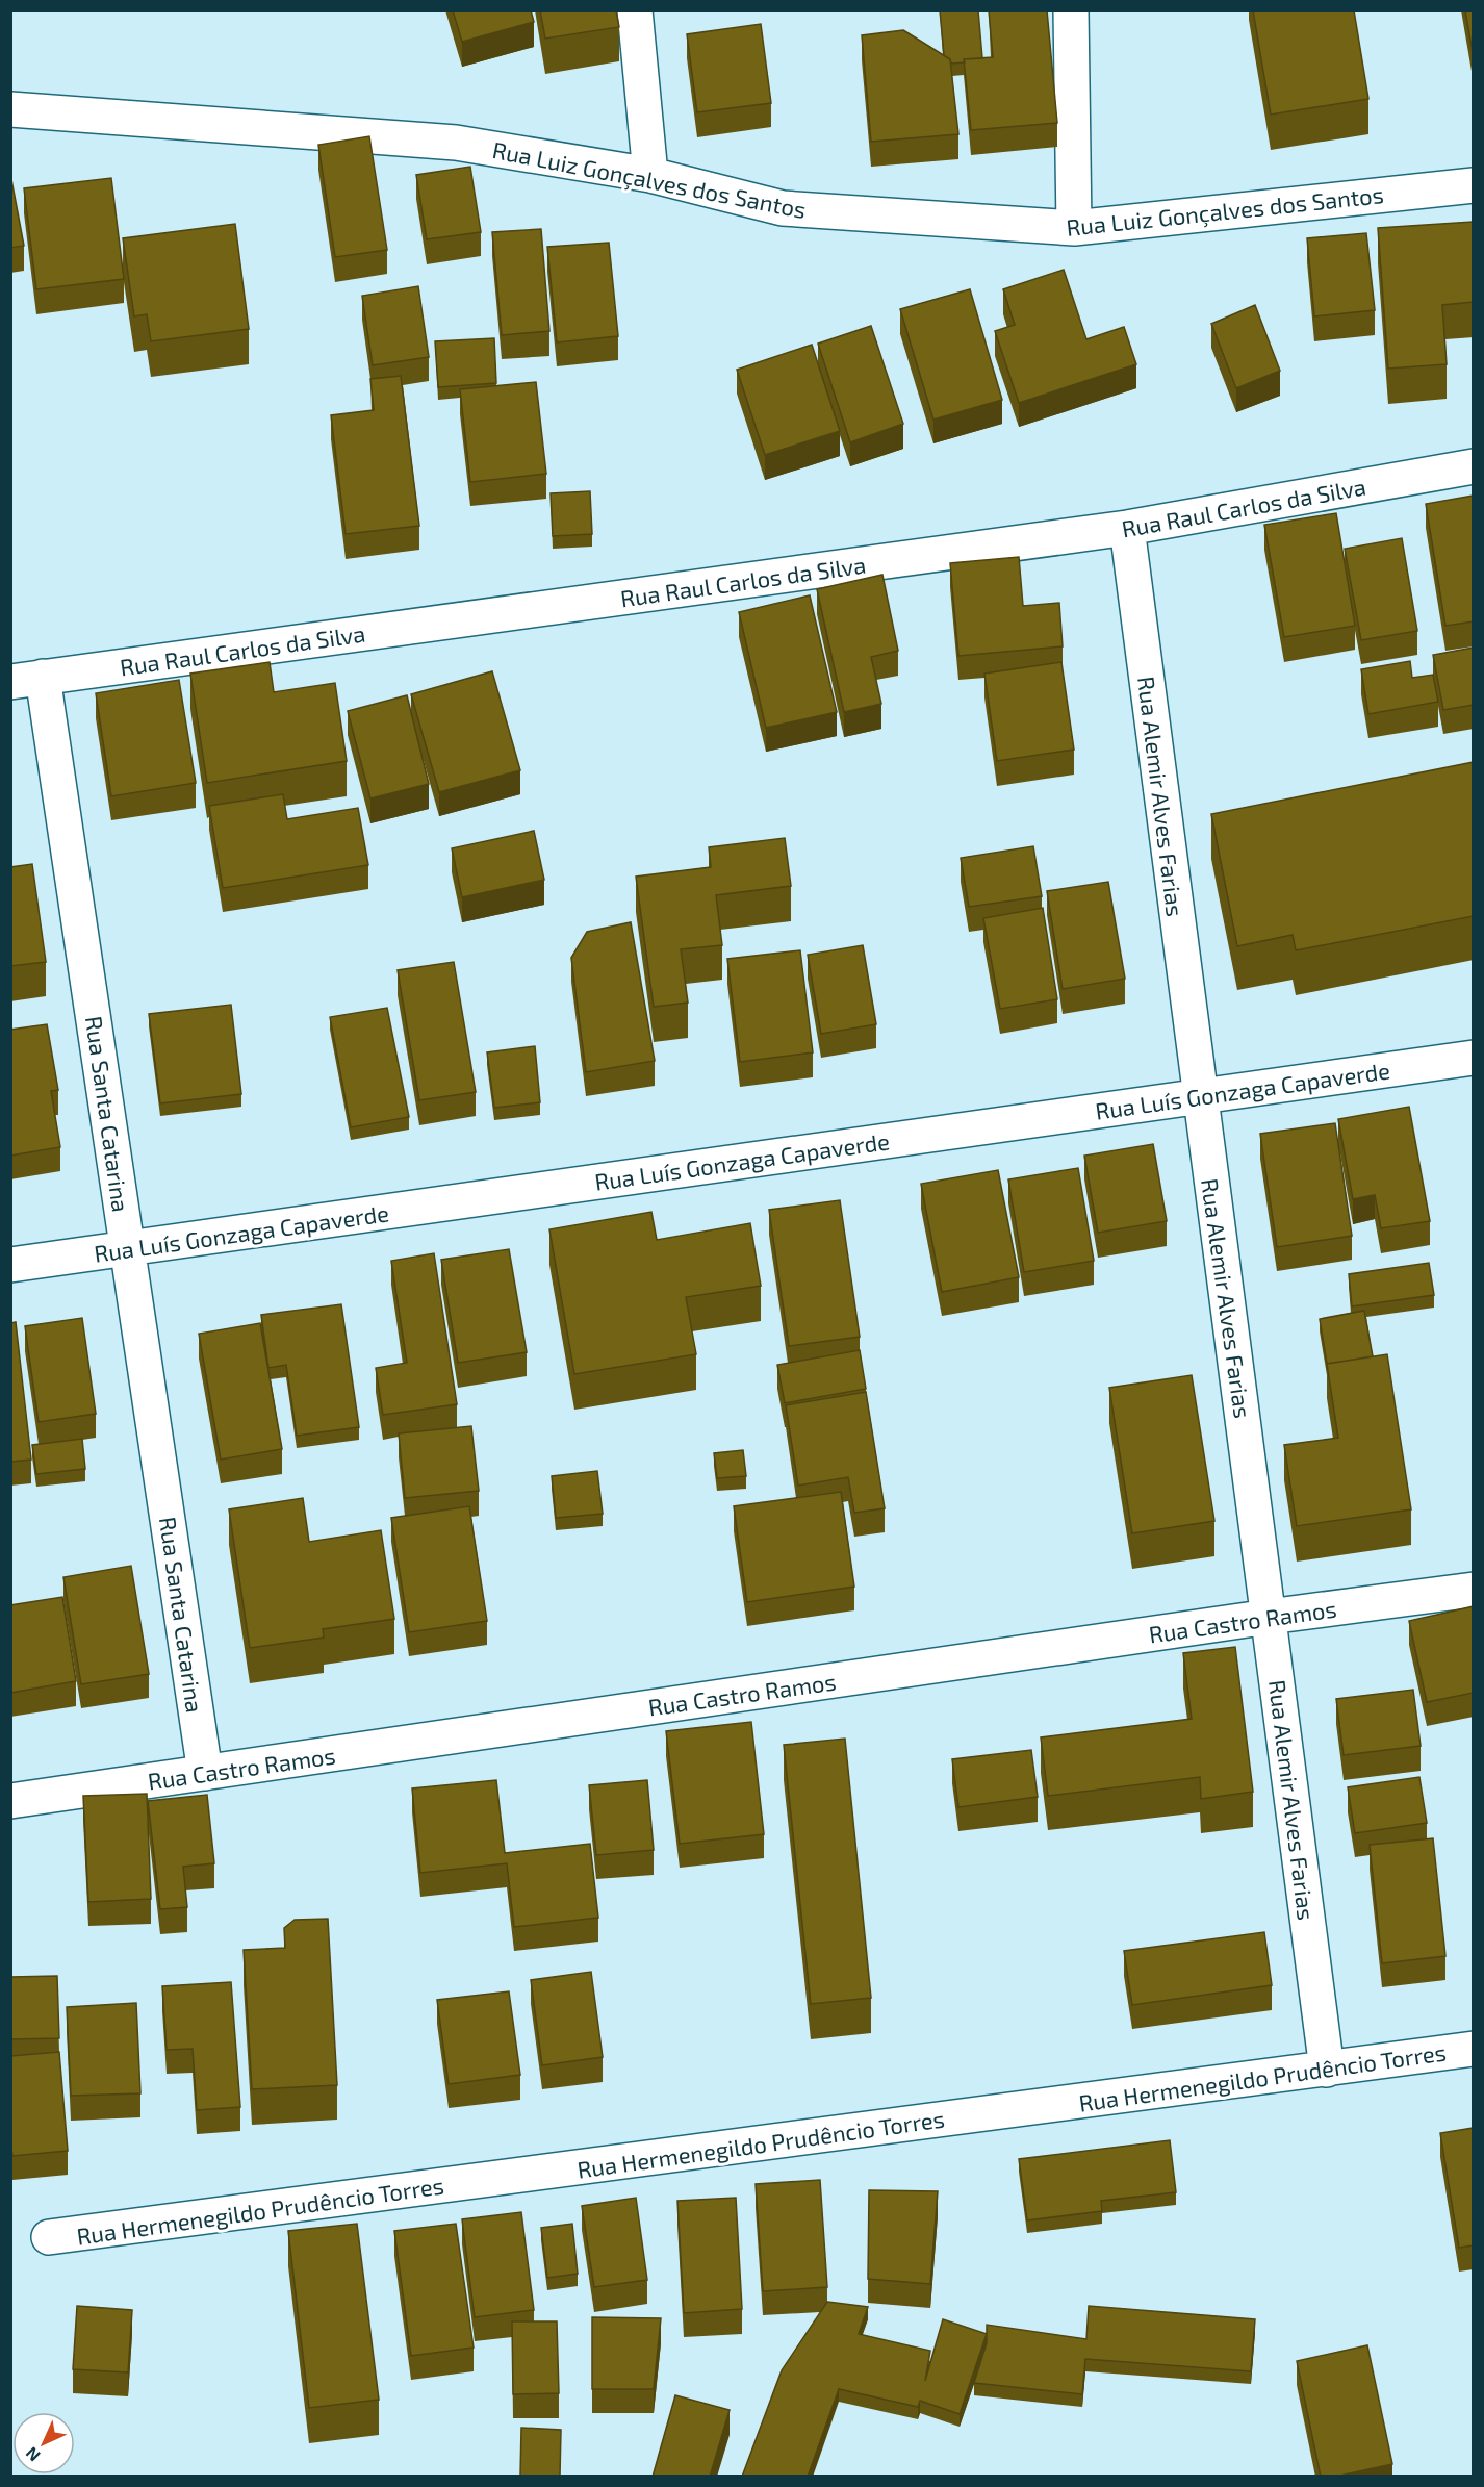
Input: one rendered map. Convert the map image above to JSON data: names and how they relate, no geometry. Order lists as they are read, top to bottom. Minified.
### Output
{"streets":{"street":["Rua Luiz Gonçalves dos Santos","Rua Raul Carlos da Silva","Rua Alemir Alves Farias","Rua Luís Gonzaga Capaverde","Rua Santa Catarina","Rua Castro Ramos","Rua Hermenegildo Prudêncio Torres"]},"crossings":[["Rua Raul Carlos da Silva","Rua Alemir Alves Farias"],["Rua Raul Carlos da Silva","Rua Santa Catarina"],["Rua Alemir Alves Farias","Rua Luís Gonzaga Capaverde"],["Rua Alemir Alves Farias","Rua Castro Ramos"],["Rua Alemir Alves Farias","Rua Hermenegildo Prudêncio Torres"],["Rua Luís Gonzaga Capaverde","Rua Santa Catarina"],["Rua Santa Catarina","Rua Castro Ramos"]],"north":"bottom left"}
